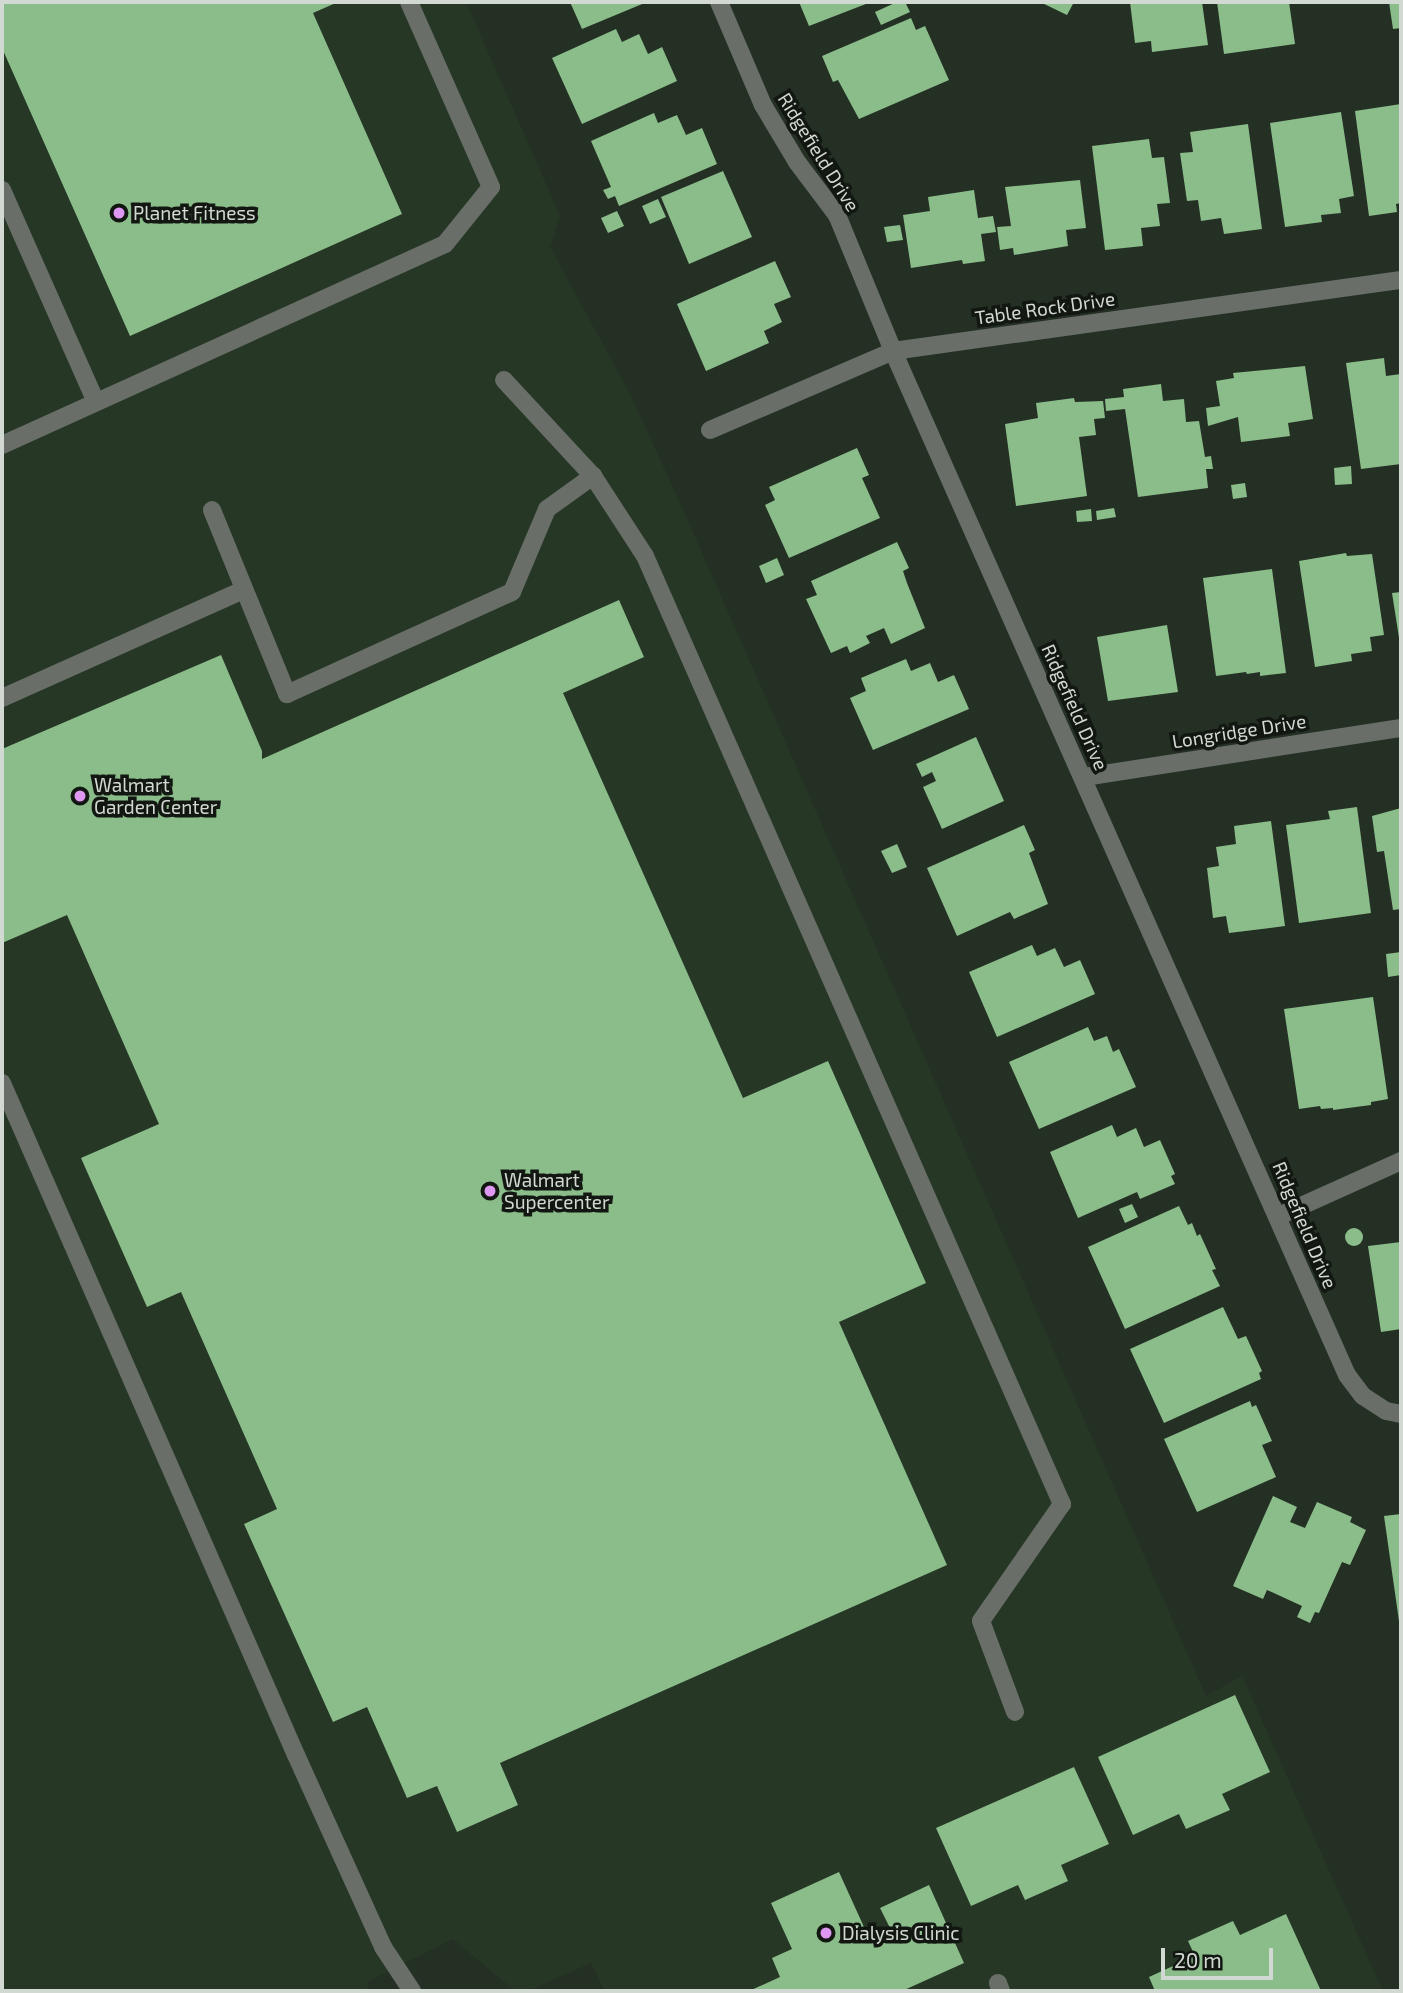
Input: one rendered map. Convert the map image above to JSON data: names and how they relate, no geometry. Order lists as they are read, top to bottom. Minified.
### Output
{"streets":{"street":["Ridgefield Drive","Table Rock Drive","Longridge Drive"]},"crossings":[["Ridgefield Drive","Table Rock Drive"],["Ridgefield Drive","Longridge Drive"]],"places":["Planet Fitness","Walmart Garden Center","Walmart Supercenter","Dialysis Clinic"],"scale_bar":"20 m"}
